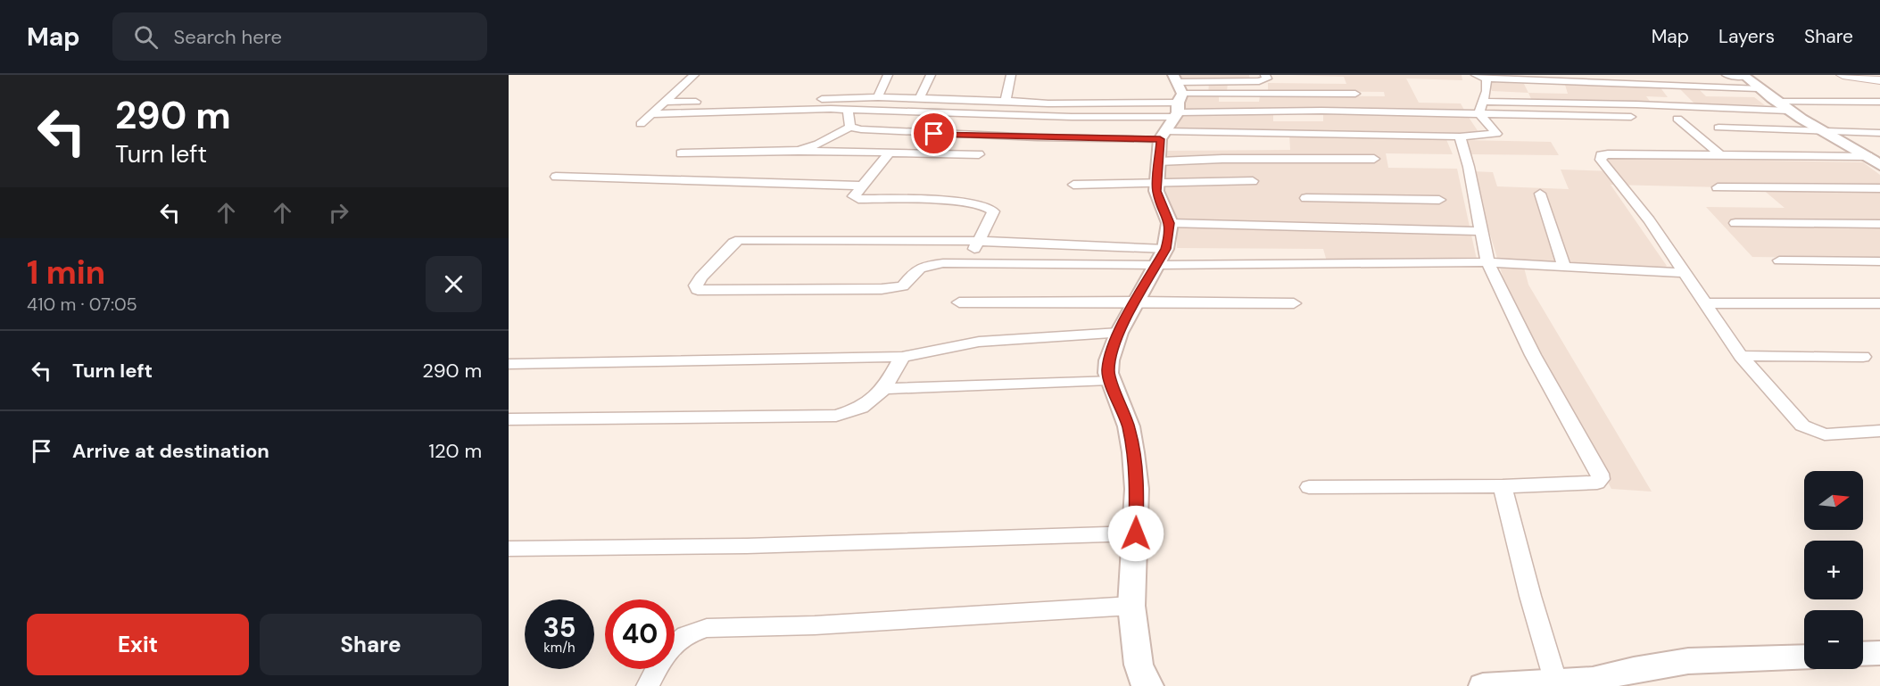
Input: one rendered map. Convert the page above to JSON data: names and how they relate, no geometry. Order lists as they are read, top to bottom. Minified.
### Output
{"north":"right","page":{"header":"Map","search":"Search here","nav":["Map","Layers","Share"],"turn":["290 m","Turn left"],"heading":["1 min","410 m · 07:05"],"list":[{"name":"Turn left","value":"290 m"},{"name":"Arrive at destination","value":"120 m"}],"map_buttons":["+","−"],"speed":"35 km/h","limit":"40","buttons":["Exit","Share"]}}
